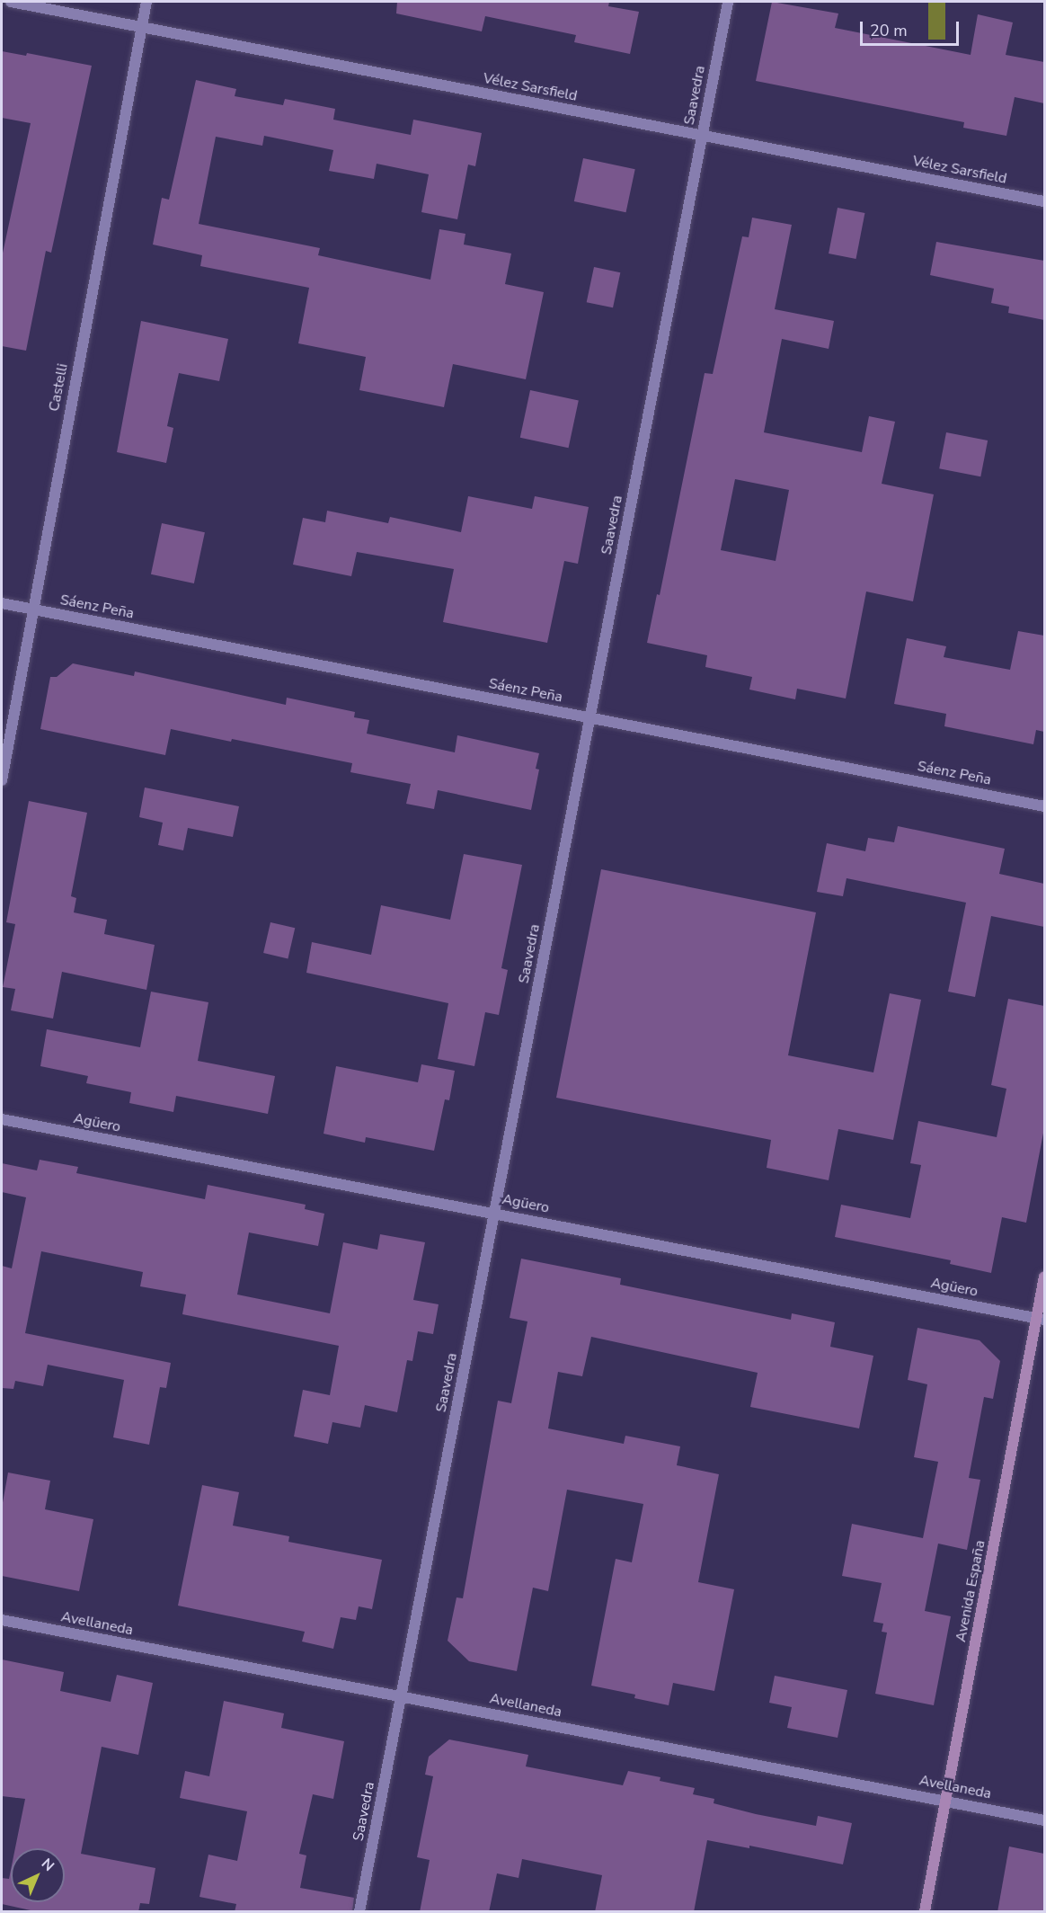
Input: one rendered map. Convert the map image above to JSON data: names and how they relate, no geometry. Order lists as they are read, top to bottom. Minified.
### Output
{"streets":{"main road":["Avenida España"],"street":["Vélez Sarsfield","Saavedra","Castelli","Sáenz Peña","Agüero","Avellaneda"]},"crossings":[["Vélez Sarsfield","Saavedra"],["Vélez Sarsfield","Castelli"],["Saavedra","Sáenz Peña"],["Saavedra","Agüero"],["Saavedra","Avellaneda"],["Castelli","Sáenz Peña"],["Agüero","Avenida España"],["Avenida España","Avellaneda"]],"scale_bar":"20 m","north":"top right"}
